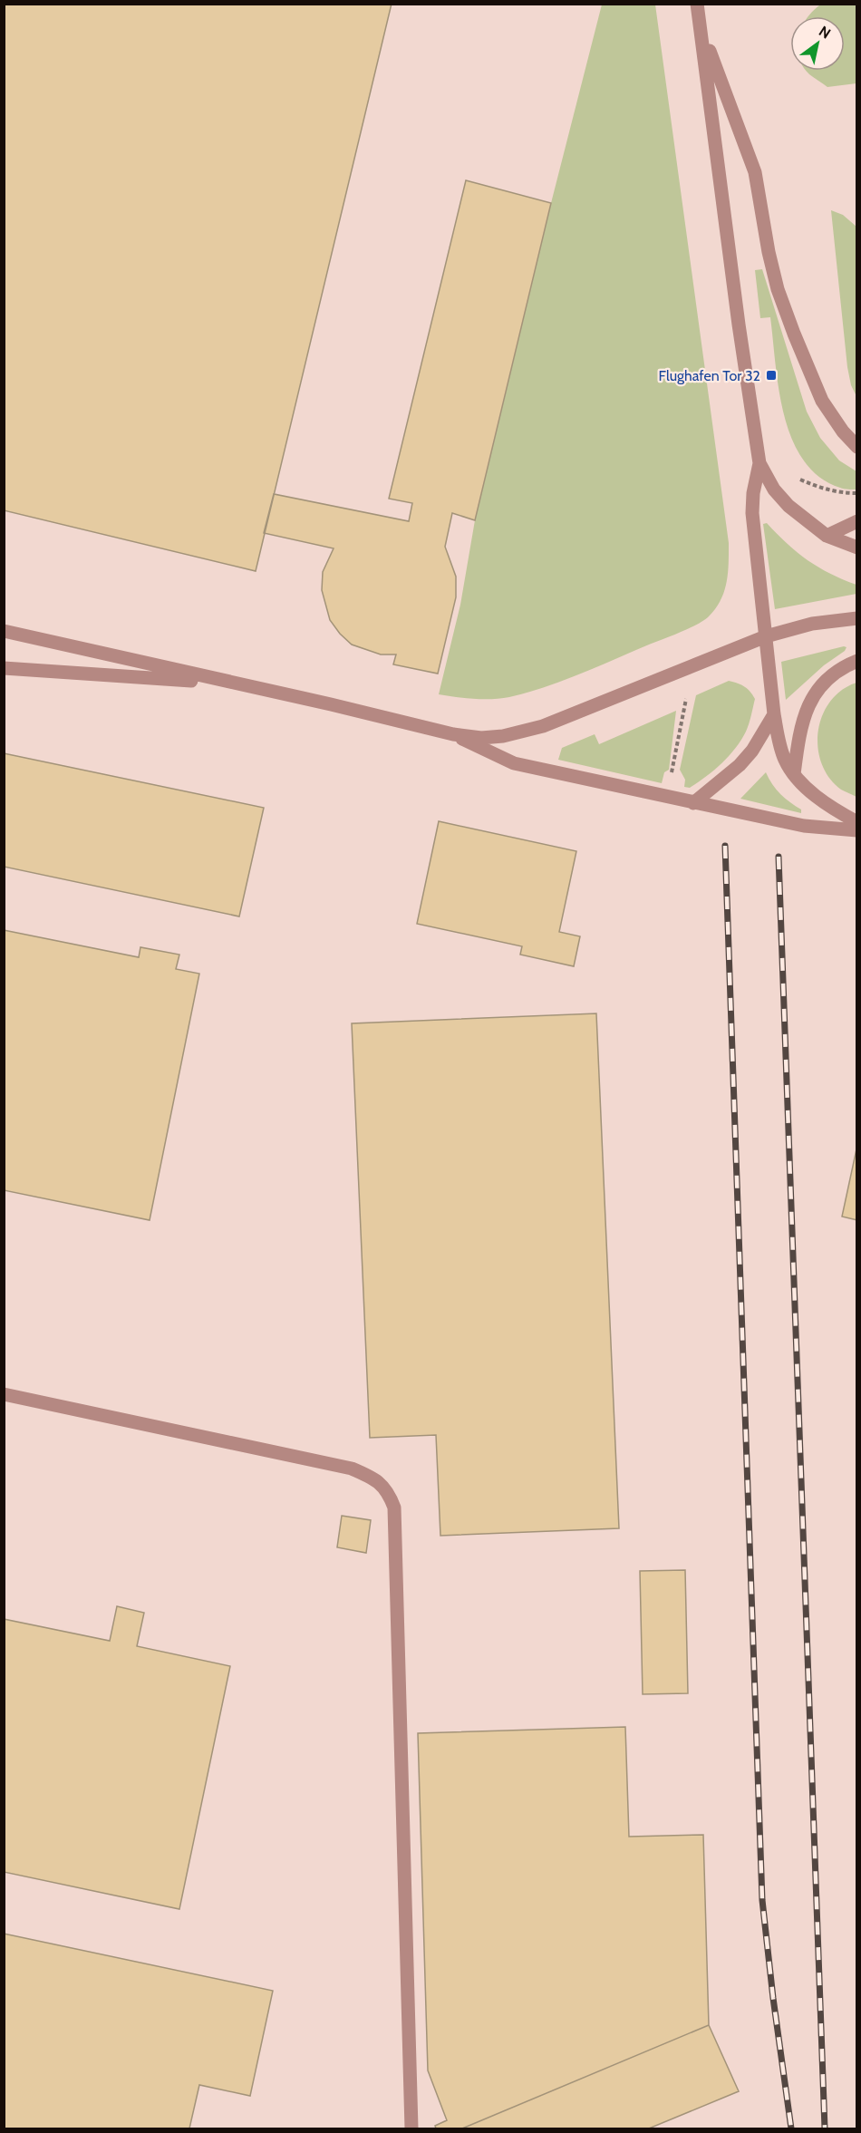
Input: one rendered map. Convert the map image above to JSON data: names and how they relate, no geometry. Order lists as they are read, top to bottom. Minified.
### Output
{"places":{"transit":["Flughafen Tor 32"]},"north":"top right"}
